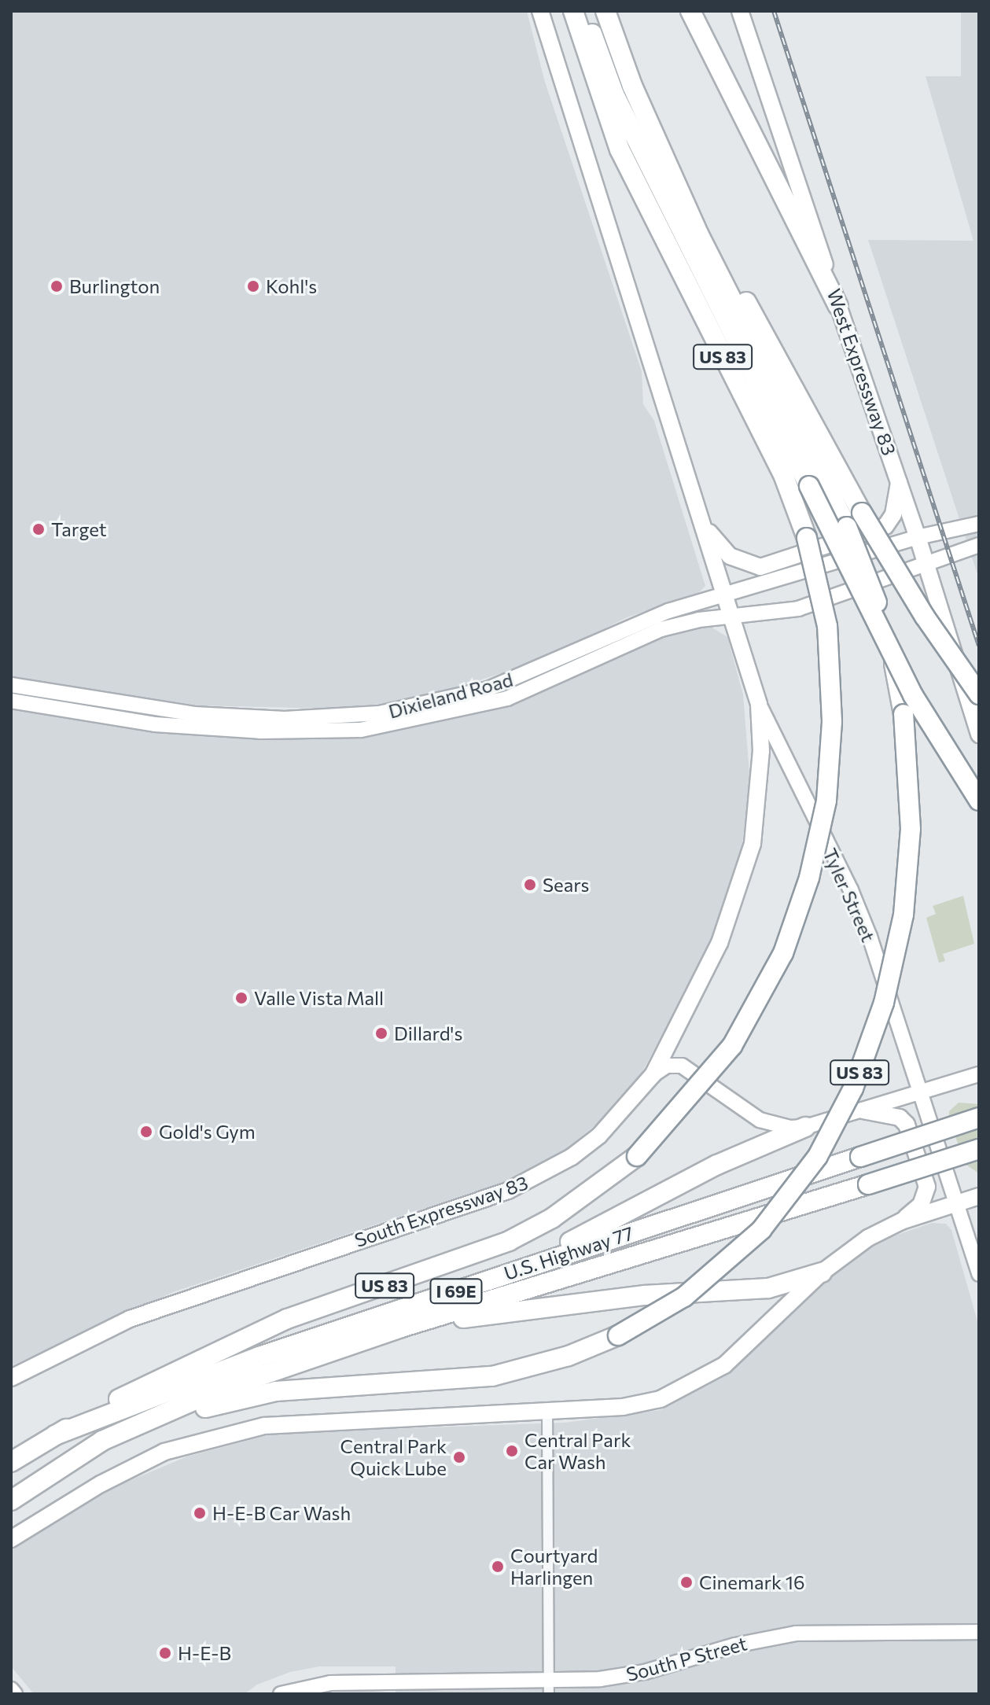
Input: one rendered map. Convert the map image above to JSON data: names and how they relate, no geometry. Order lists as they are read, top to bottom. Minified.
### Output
{"streets":{"highway":["US 83","U.S. Highway 77","I 69E"],"main road":["West Expressway 83","Dixieland Road","Tyler Street","South Expressway 83","South P Street"]},"crossings":[["US 83","U.S. Highway 77"],["US 83","I 69E"],["West Expressway 83","Dixieland Road"],["Tyler Street","South Expressway 83"],["U.S. Highway 77","I 69E"]],"places":["Burlington","Kohl's","Target","Sears","Valle Vista Mall","Dillard's","Gold's Gym","Central Park Car Wash","Central Park Quick Lube","H-E-B Car Wash","Courtyard Harlingen","Cinemark 16","H-E-B"]}
